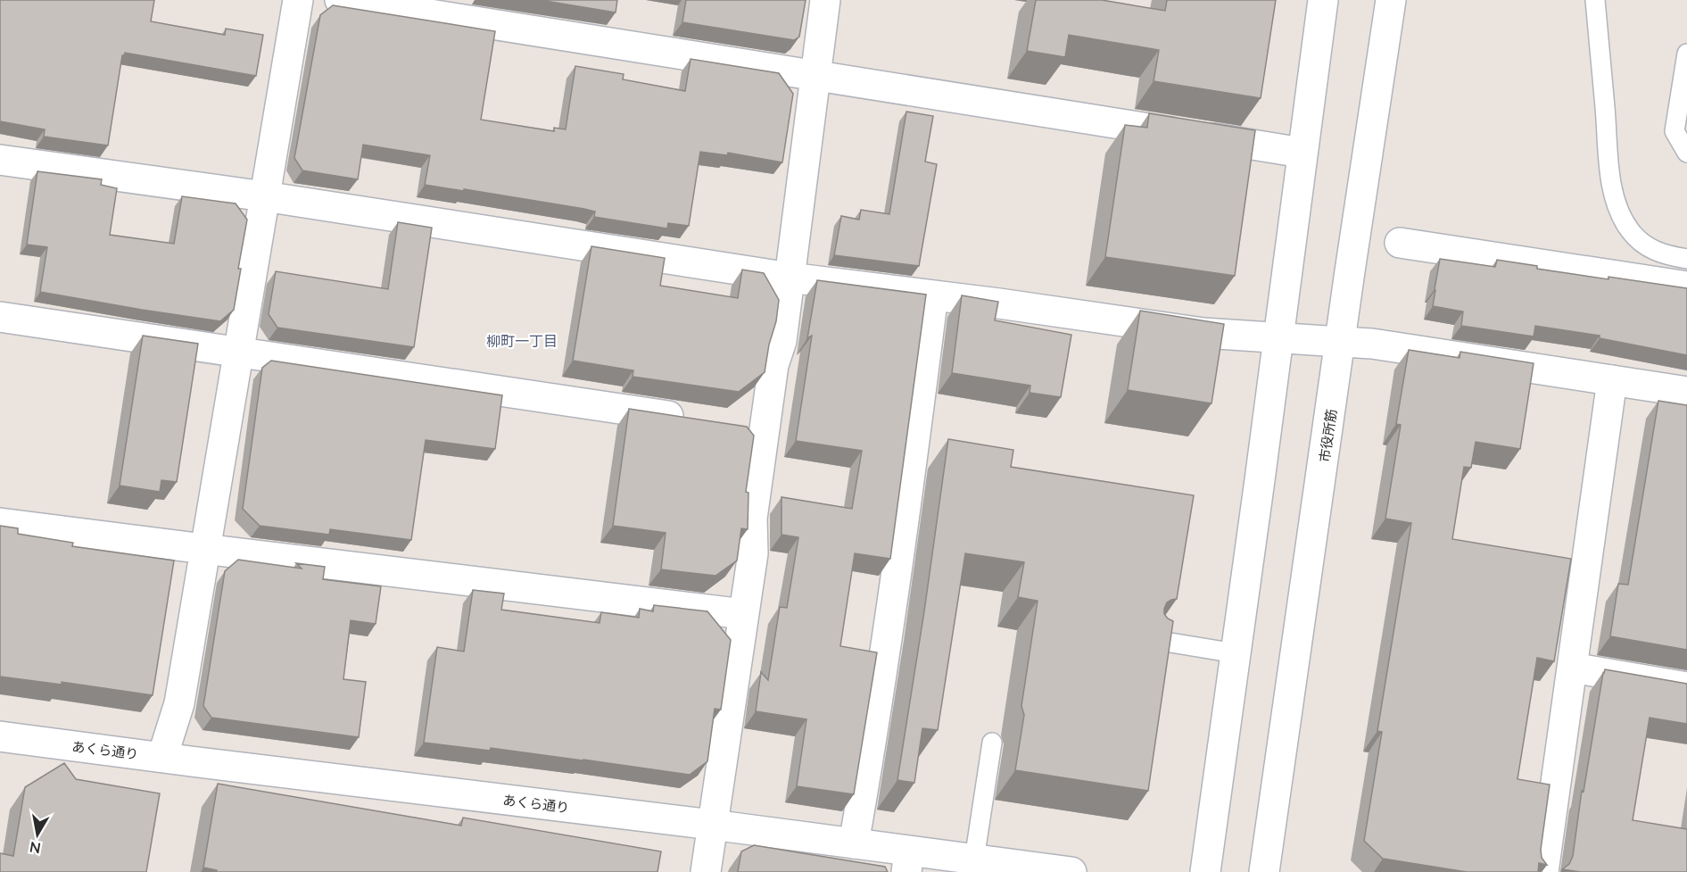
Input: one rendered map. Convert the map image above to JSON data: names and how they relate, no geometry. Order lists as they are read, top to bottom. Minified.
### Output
{"streets":{"street":["市役所筋","あくら通り"]},"districts":["柳町一丁目"],"north":"bottom"}
